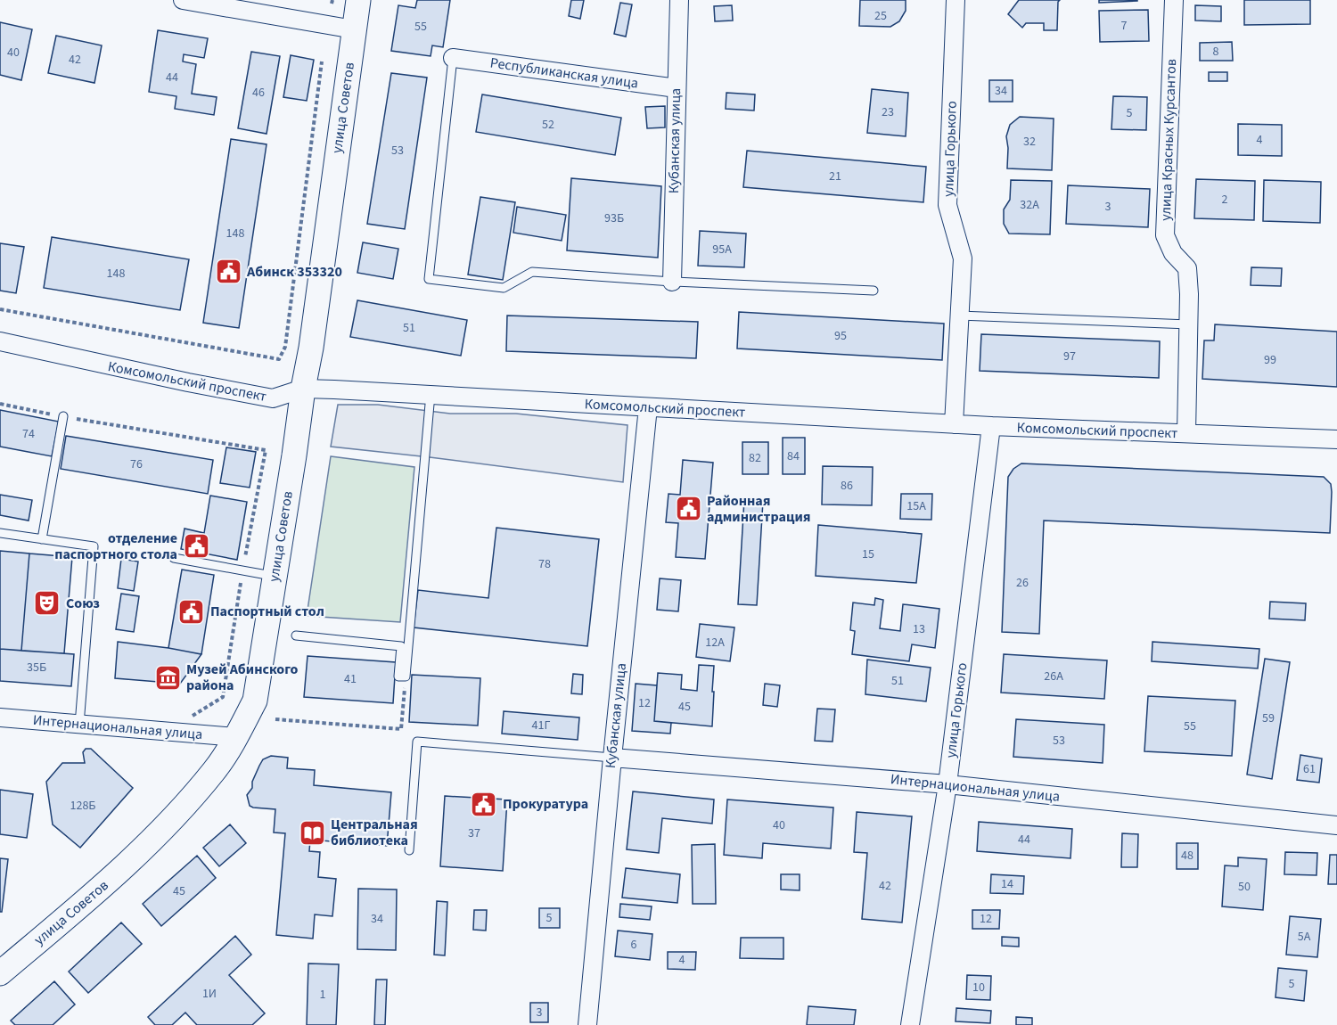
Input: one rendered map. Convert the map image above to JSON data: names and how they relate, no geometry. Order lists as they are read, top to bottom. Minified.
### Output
{"streets":{"main road":["улица Советов"],"street":["Республиканская улица","улица Красных Курсантов","Кубанская улица","улица Горького","Комсомольский проспект","Интернациональная улица"]},"crossings":[["Республиканская улица","Кубанская улица"],["улица Советов","Комсомольский проспект"],["улица Советов","Интернациональная улица"],["улица Красных Курсантов","Комсомольский проспект"],["Кубанская улица","Комсомольский проспект"],["Кубанская улица","Интернациональная улица"],["улица Горького","Комсомольский проспект"],["улица Горького","Интернациональная улица"]],"places":{"public building":["Абинск 353320","Районная администрация","отделение паспортного стола","Паспортный стол","Прокуратура"],"theatre":["Союз"],"museum":["Музей Абинского района"],"library":["Центральная библиотека"]},"house_numbers":["25","7","55","8","40","42","44","34","46","23","5","52","4","32","53","21","2","32А","3","93Б","148","95А","148","51","95","97","99","74","84","82","76","86","15А","15","78","26","13","12А","35Б","26А","41","51","12","45","59","41Г","55","53","61","128Б","40","37","44","48","14","42","50","45","5","34","12","5А","6","4","5","10","1И","1","3"]}
